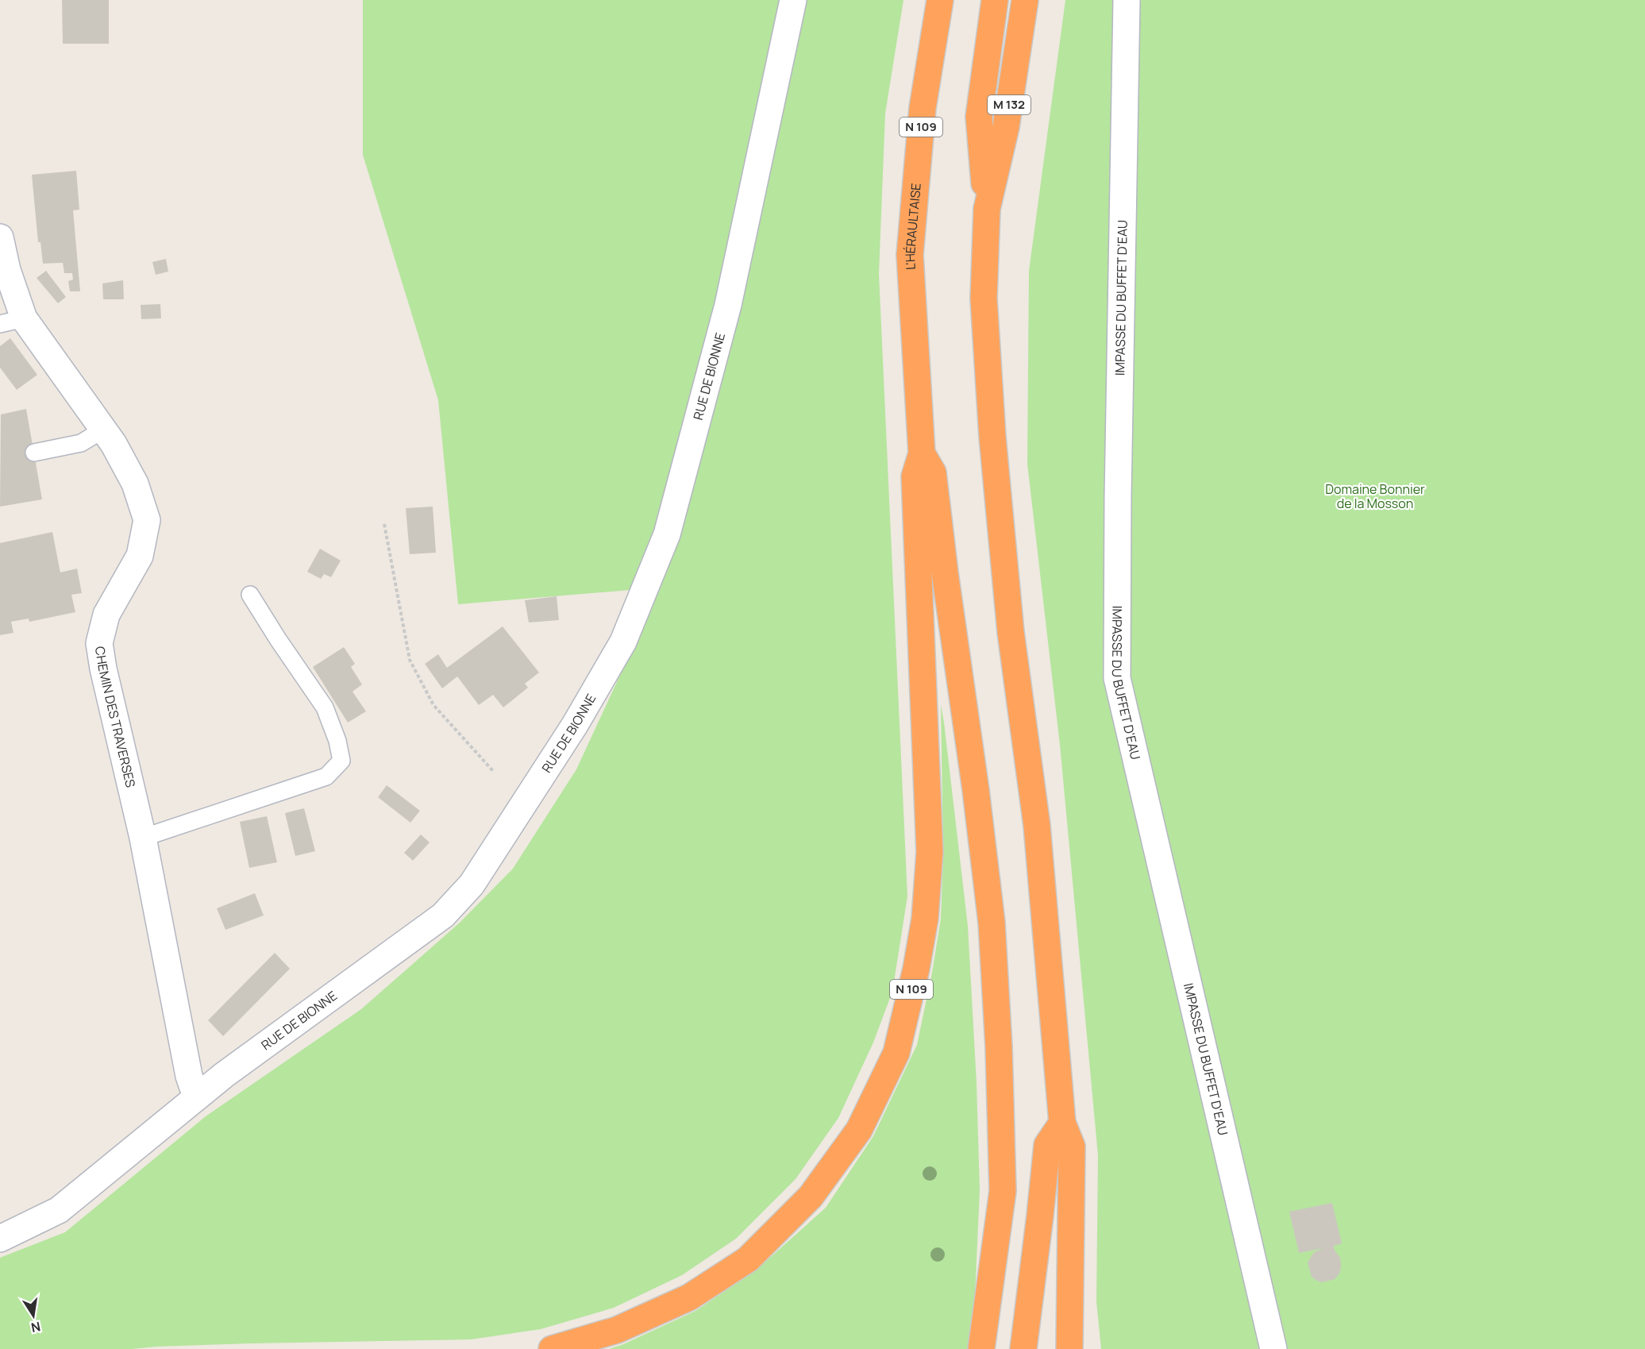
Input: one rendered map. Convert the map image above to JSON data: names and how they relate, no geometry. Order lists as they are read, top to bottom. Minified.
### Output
{"streets":{"highway":["M 132","N 109","L'HÉRAULTAISE"],"street":["IMPASSE DU BUFFET D'EAU","RUE DE BIONNE","CHEMIN DES TRAVERSES"]},"crossings":[["N 109","L'HÉRAULTAISE"],["RUE DE BIONNE","CHEMIN DES TRAVERSES"]],"parks":["Domaine Bonnier de la Mosson"],"north":"bottom"}
